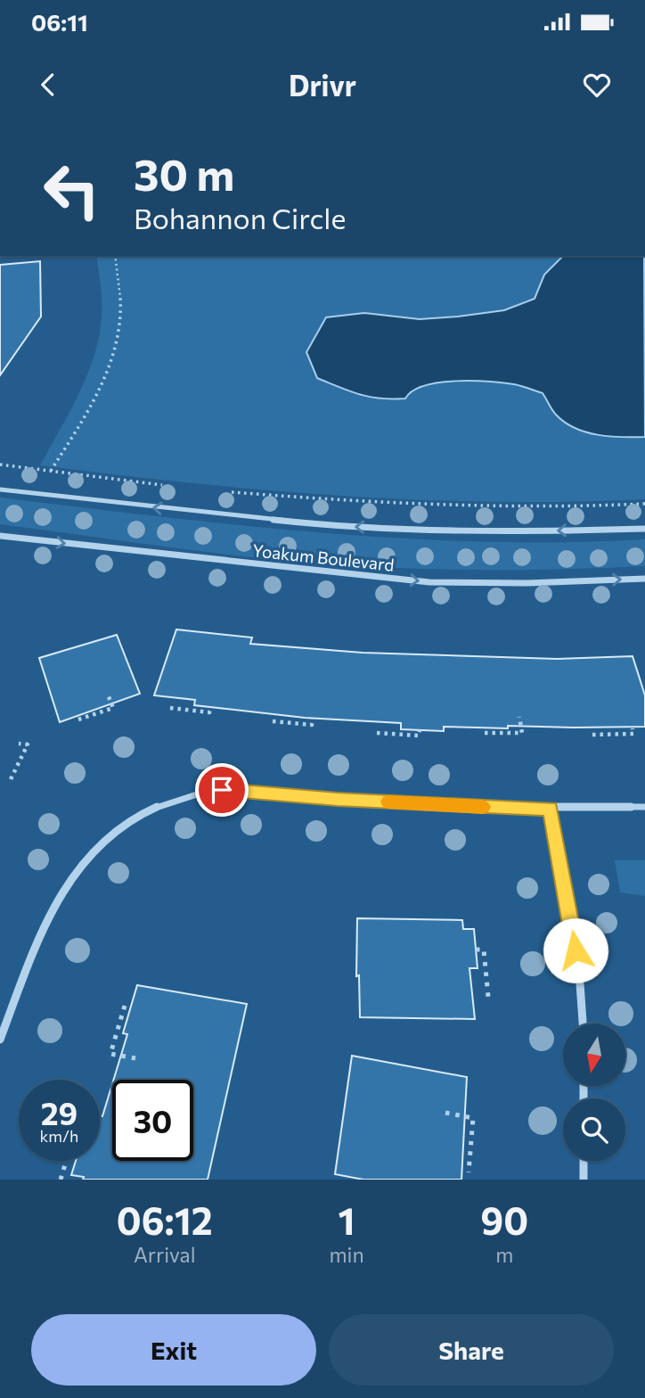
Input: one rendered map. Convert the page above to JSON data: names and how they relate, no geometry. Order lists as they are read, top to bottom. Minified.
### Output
{"streets":{"street":["Yoakum Boulevard"]},"north":"bottom","page":{"status":"06:11","header":"Drivr","turn":["30 m","Bohannon Circle"],"speed":"29 km/h","limit":"30","eta":["06:12","Arrival","1","min","90","m"],"buttons":["Exit","Share"]}}
